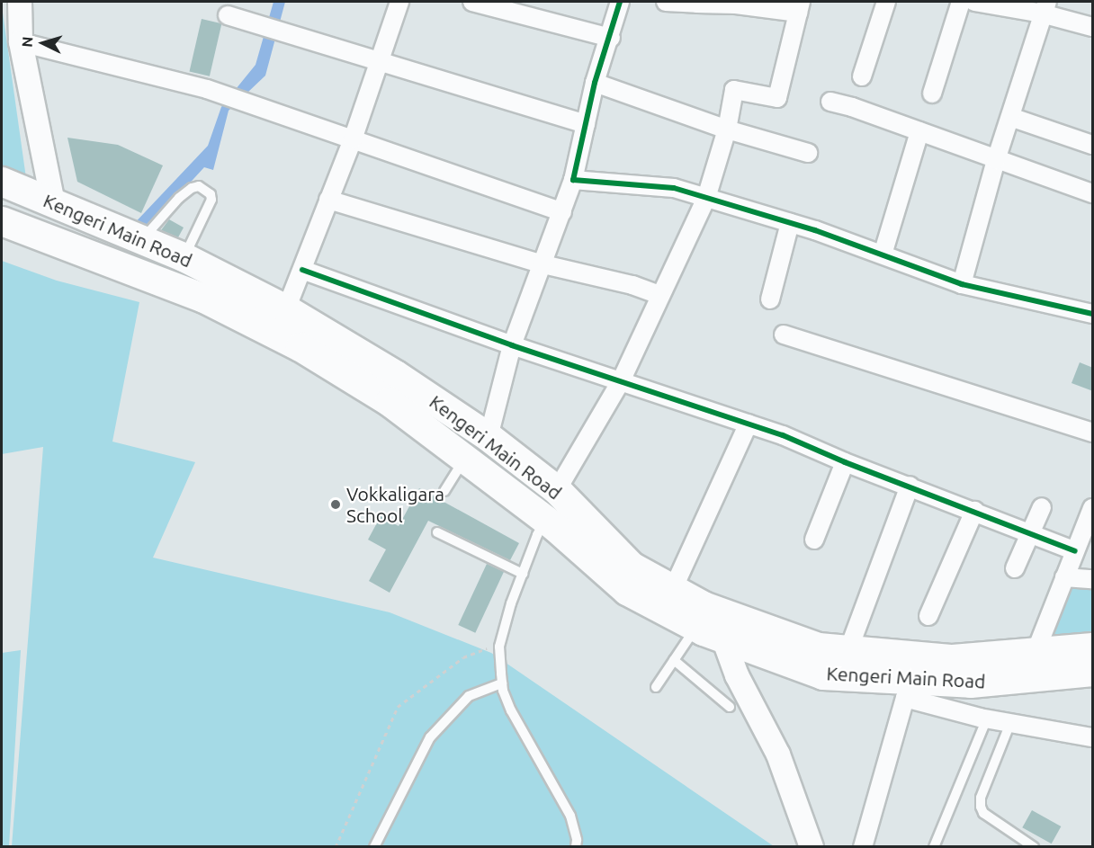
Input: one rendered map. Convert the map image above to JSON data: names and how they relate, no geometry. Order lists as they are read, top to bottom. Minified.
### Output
{"streets":{"main road":["Kengeri Main Road"]},"places":["Vokkaligara School"],"north":"left"}
